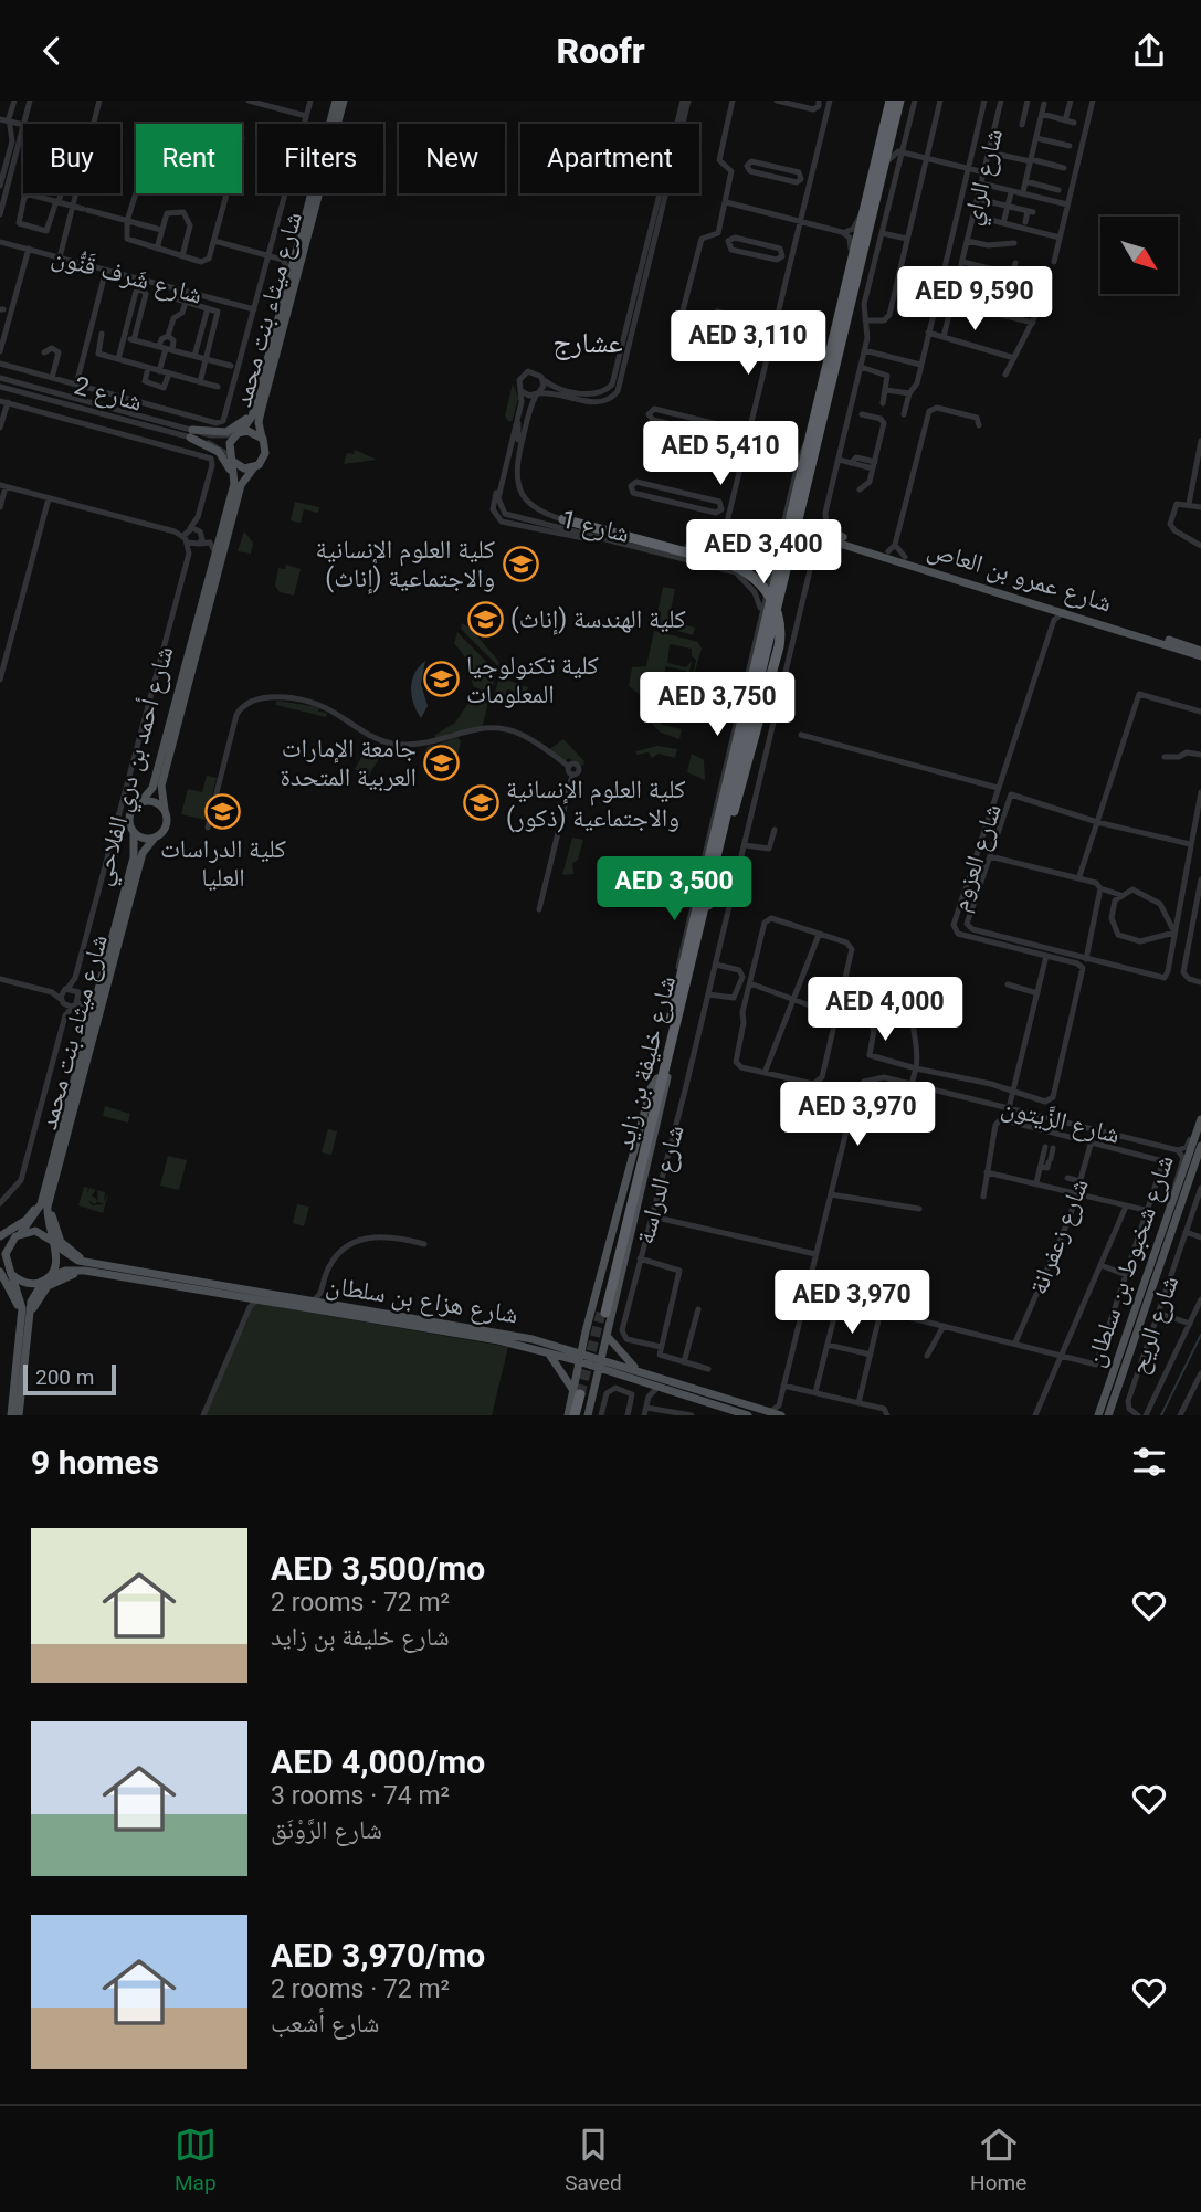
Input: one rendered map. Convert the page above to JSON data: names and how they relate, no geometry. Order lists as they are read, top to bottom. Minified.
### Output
{"streets":{"highway":["شارع خليفة بن زايد"],"main road":["شارع ميثاء بنت محمد","شارع عمرو بن العاص","شارع شخبوط بن سلطان","شارع هزاع بن سلطان"],"street":["شارع الراي","شارع شَرف قَنُّون","شارع 2","شارع 1","شارع أحمد بن دري الفلاحي","شارع العزوم","شارع الزَّيتون","شارع الدراسة","شارع زعفرانة","شارع الريح"]},"crossings":[["شارع ميثاء بنت محمد","شارع هزاع بن سلطان"],["شارع عمرو بن العاص","شارع الدراسة"],["شارع الزَّيتون","شارع زعفرانة"]],"districts":["عشارج"],"places":{"school or university":["كلية العلوم الإنسانية والاجتماعية (إناث)","كلية الهندسة (إناث)","كلية تكنولوجيا المعلومات","جامعة الإمارات العربية المتحدة","كلية العلوم الإنسانية والاجتماعية (ذكور)","كلية الدراسات العليا"]},"scale_bar":"200 m","north":"bottom right","page":{"header":"Roofr","chip":["Buy","Rent","Filters","New","Apartment"],"price":["AED 9,590","AED 3,110","AED 5,410","AED 3,400","AED 3,750","AED 3,500","AED 4,000","AED 3,970","AED 3,970"],"scale":"200 m","heading":"9 homes","list":[{"name":"AED 3,500/mo","note":"2 rooms · 72 m² · شارع خليفة بن زايد"},{"name":"AED 4,000/mo","note":"3 rooms · 74 m² · شارع الرَّوْنَق"},{"name":"AED 3,970/mo","note":"2 rooms · 72 m² · شارع أشعب"}],"tabs":["Map","Saved","Home"]}}
